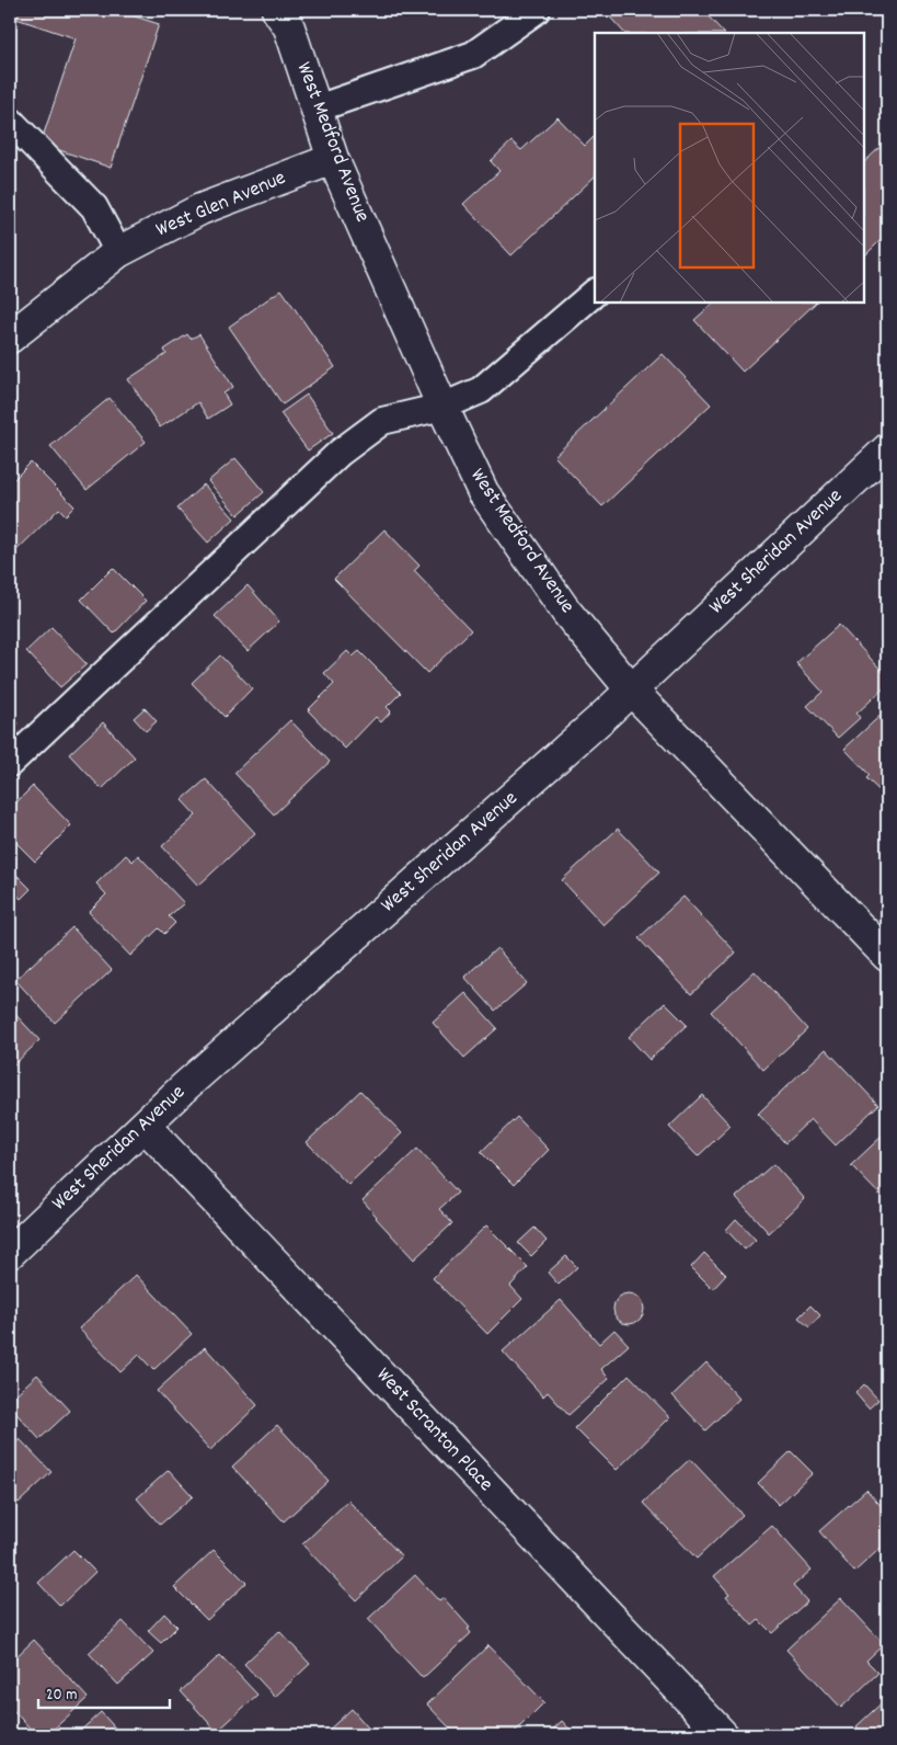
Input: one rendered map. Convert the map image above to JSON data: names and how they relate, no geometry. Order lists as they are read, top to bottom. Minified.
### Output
{"streets":{"street":["West Medford Avenue","West Glen Avenue","West Sheridan Avenue","West Scranton Place"]},"crossings":[["West Medford Avenue","West Glen Avenue"],["West Medford Avenue","West Sheridan Avenue"],["West Sheridan Avenue","West Scranton Place"]],"scale_bar":"20 m"}
